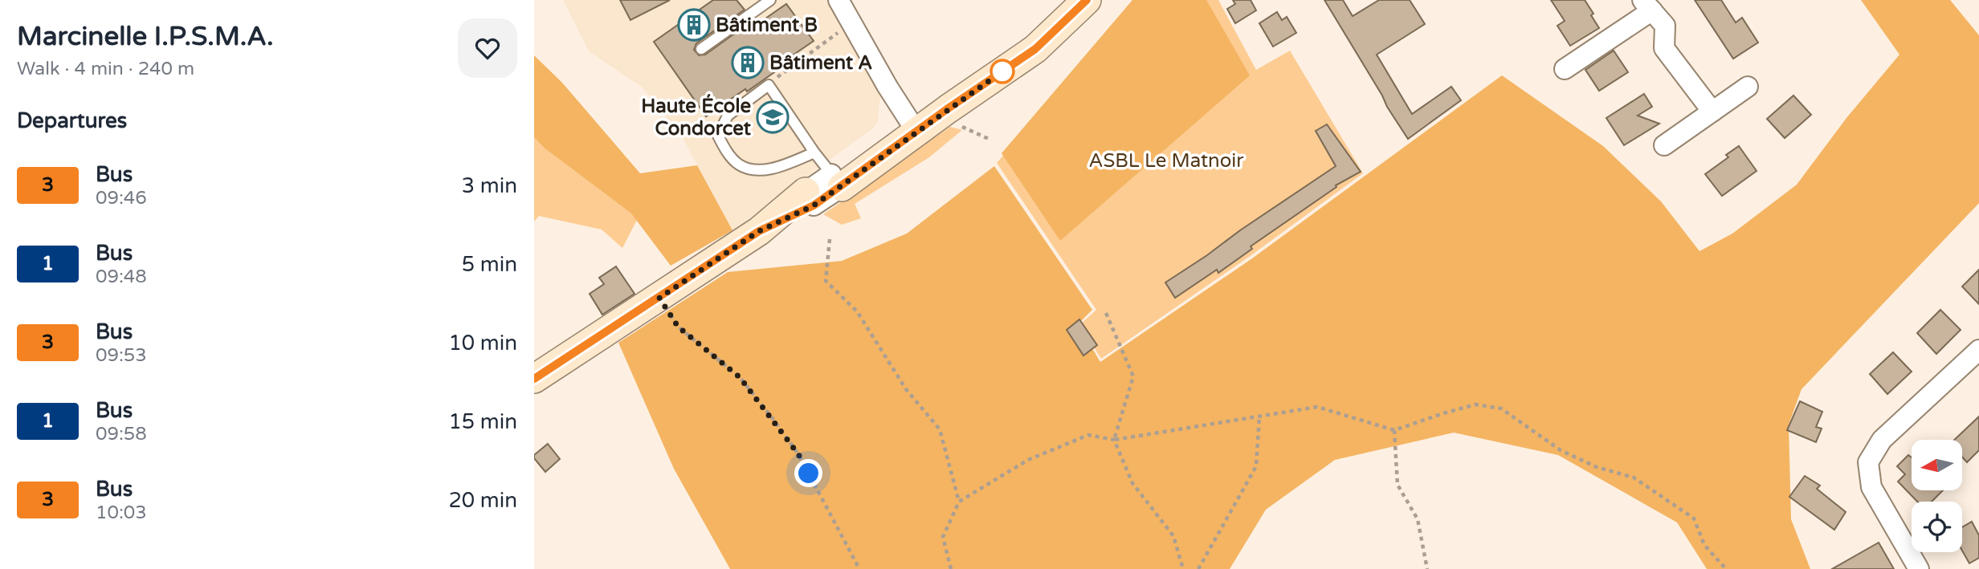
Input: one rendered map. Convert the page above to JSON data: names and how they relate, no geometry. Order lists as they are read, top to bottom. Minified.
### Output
{"parks":["ASBL Le Matnoir"],"places":{"building":["Bâtiment B","Bâtiment A"],"school or university":["Haute École Condorcet"]},"lines":["bus line 3"],"north":"left","page":{"heading":[["Marcinelle I.P.S.M.A.","Walk · 4 min · 240 m"],"Departures"],"list":[{"mark":"3","name":"Bus","note":"09:46","value":"3 min"},{"mark":"1","name":"Bus","note":"09:48","value":"5 min"},{"mark":"3","name":"Bus","note":"09:53","value":"10 min"},{"mark":"1","name":"Bus","note":"09:58","value":"15 min"},{"mark":"3","name":"Bus","note":"10:03","value":"20 min"}]}}
